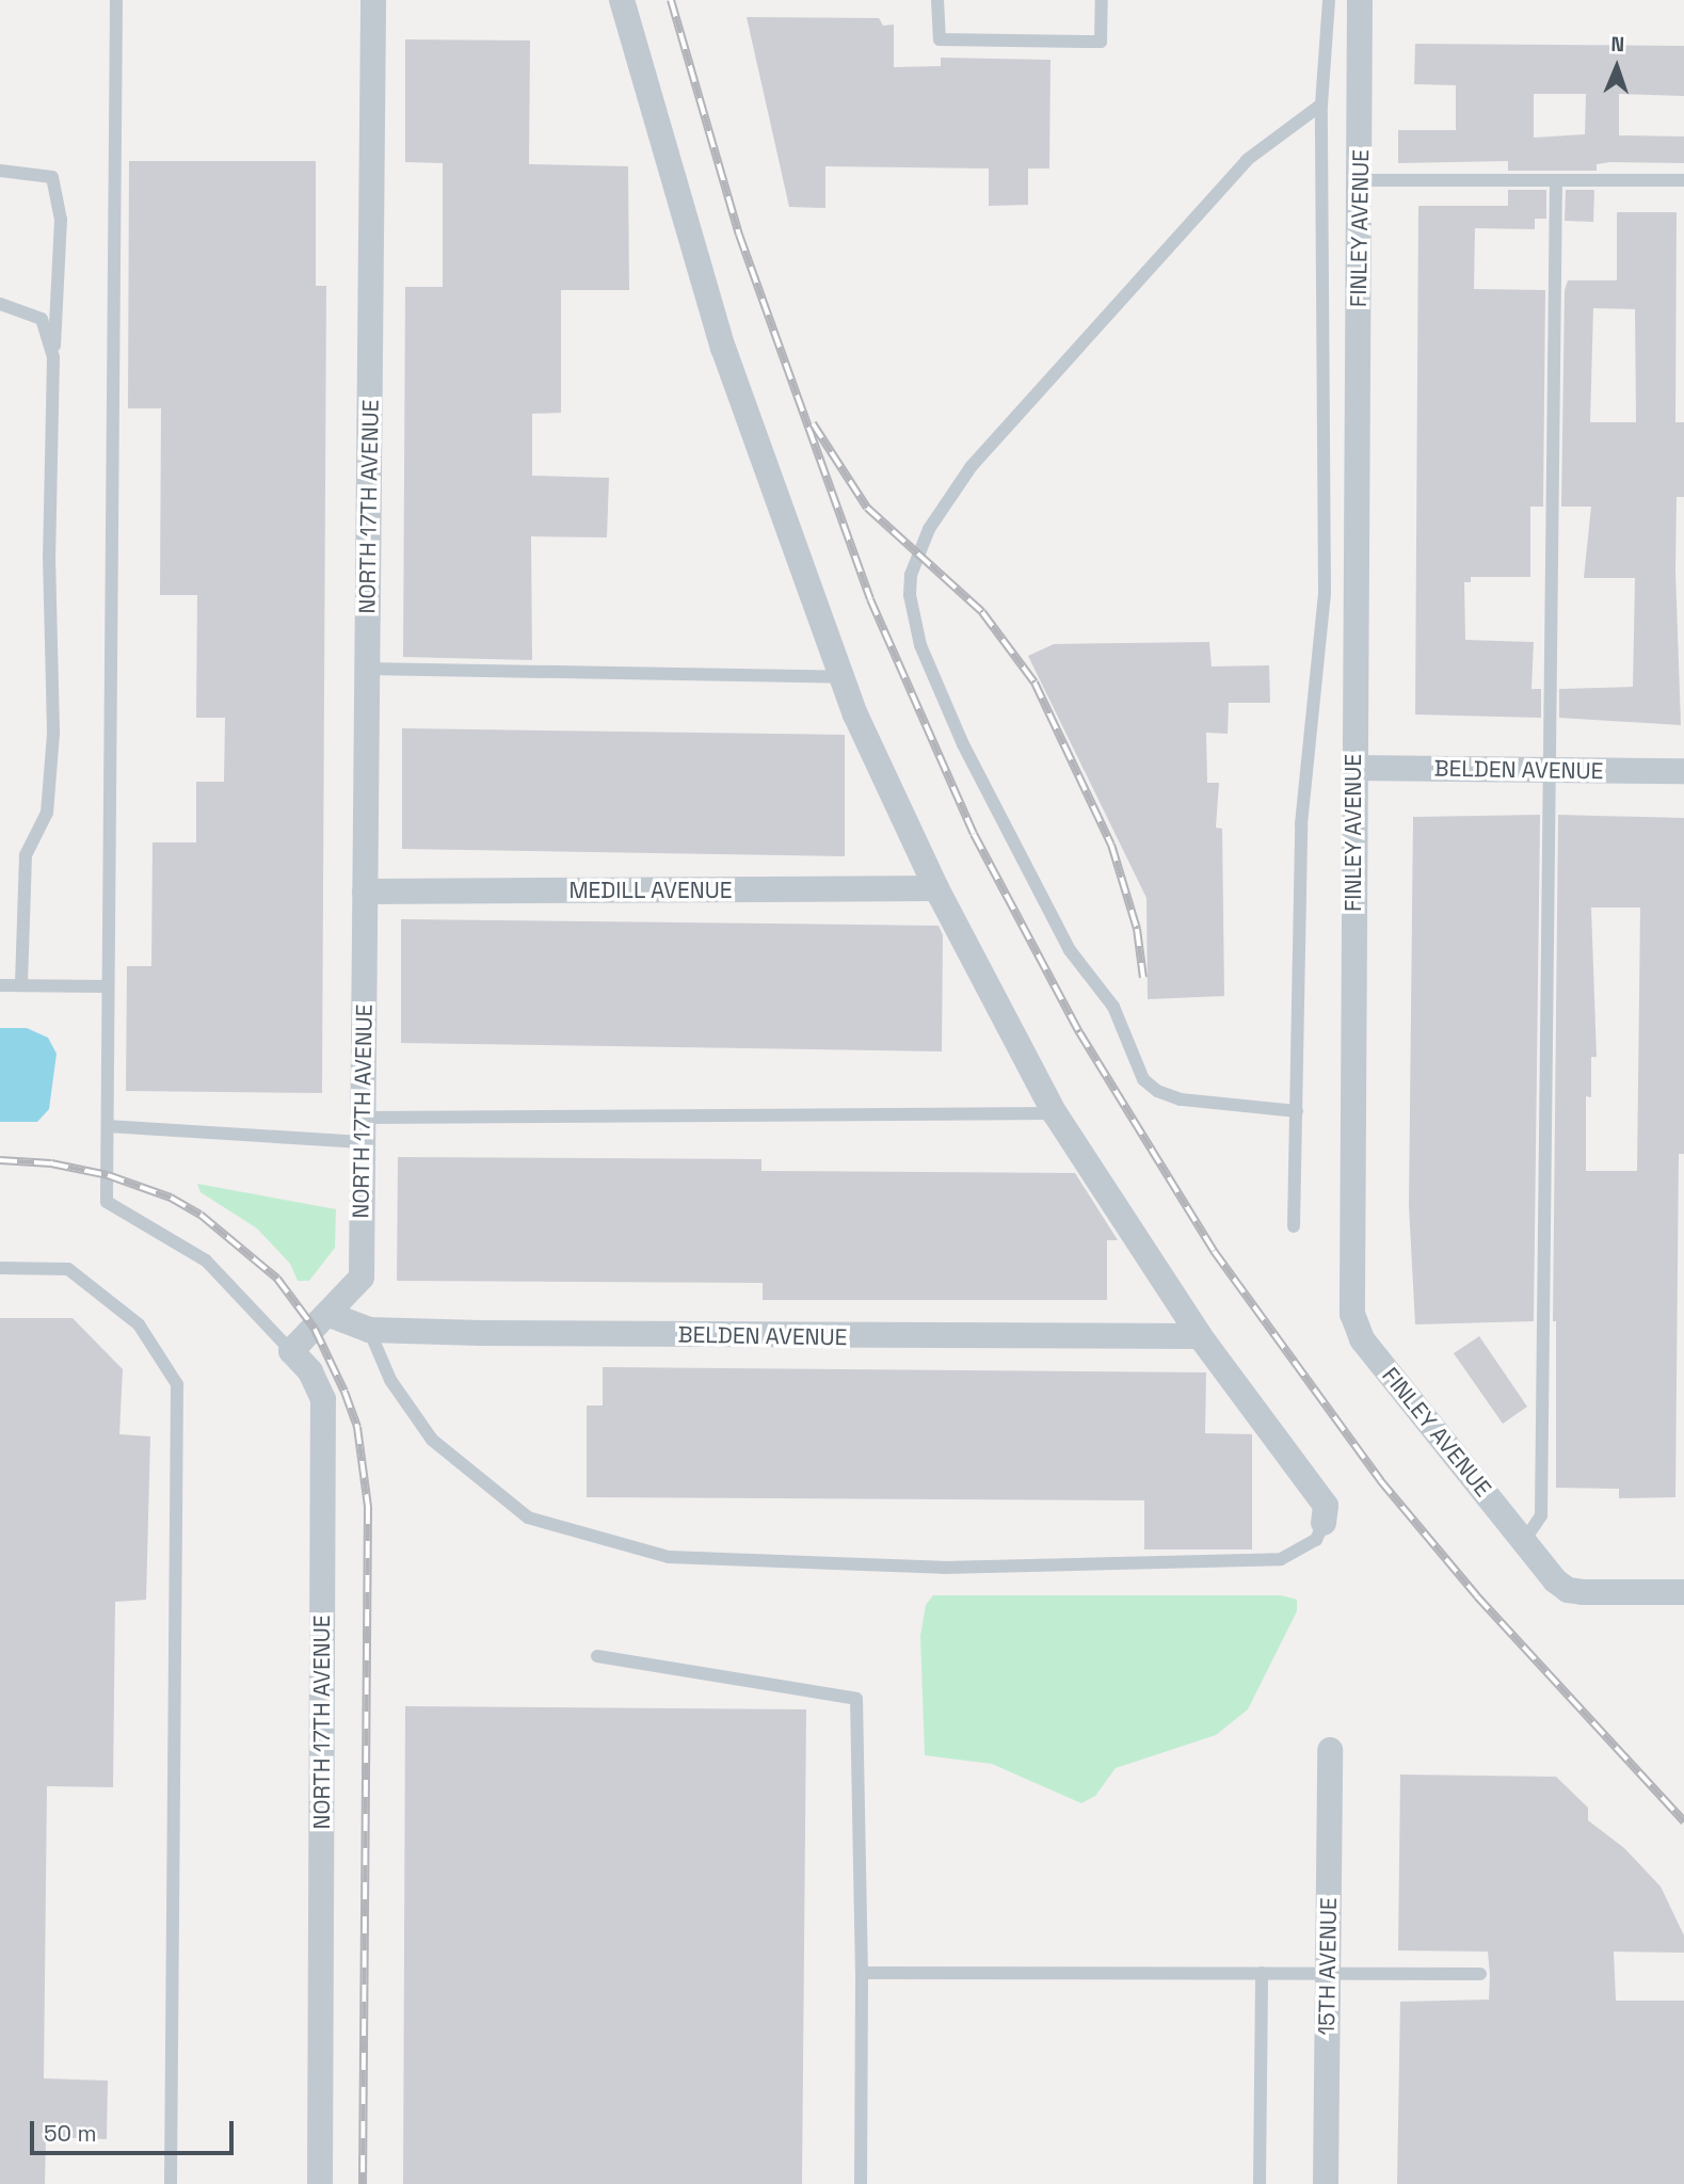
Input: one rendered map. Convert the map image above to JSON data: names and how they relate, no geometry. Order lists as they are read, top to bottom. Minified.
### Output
{"streets":{"street":["FINLEY AVENUE","NORTH 17TH AVENUE","BELDEN AVENUE","MEDILL AVENUE","15TH AVENUE"]},"crossings":[["FINLEY AVENUE","BELDEN AVENUE"],["NORTH 17TH AVENUE","BELDEN AVENUE"],["NORTH 17TH AVENUE","MEDILL AVENUE"]],"scale_bar":"50 m","north":"top"}
